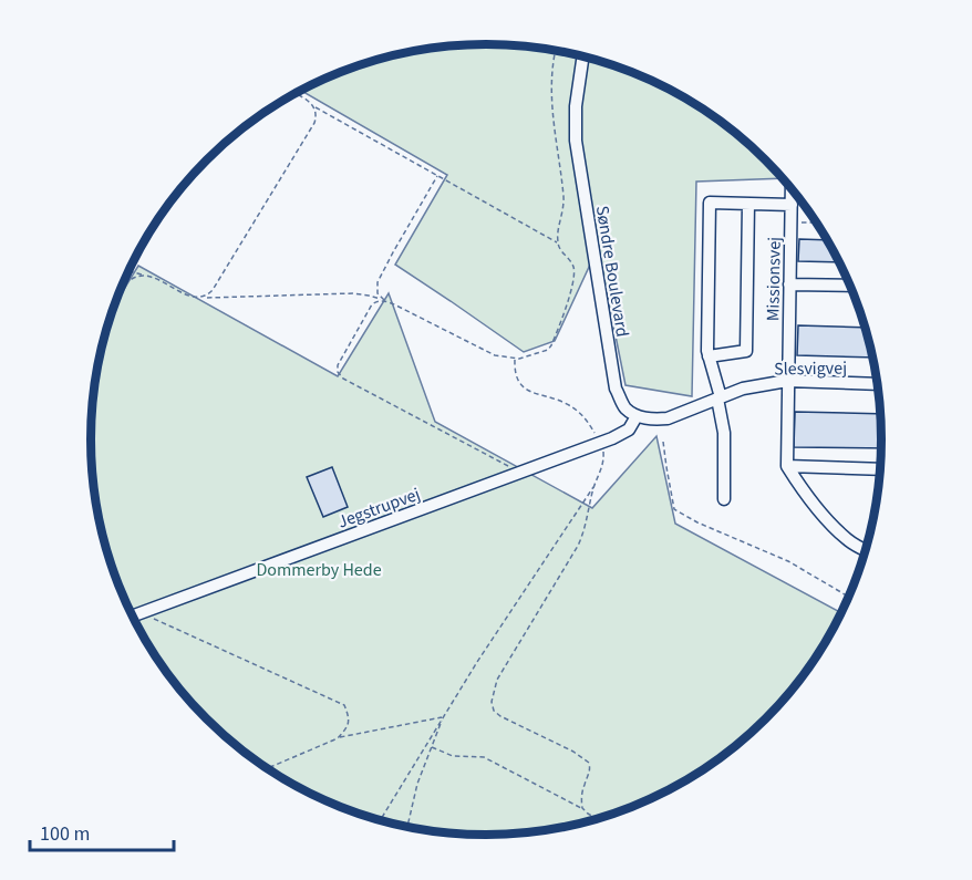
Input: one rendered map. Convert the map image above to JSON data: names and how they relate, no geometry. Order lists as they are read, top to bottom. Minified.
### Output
{"streets":{"lane":["Søndre Boulevard","Missionsvej","Slesvigvej","Jegstrupvej"]},"crossings":[["Søndre Boulevard","Slesvigvej"],["Søndre Boulevard","Jegstrupvej"],["Missionsvej","Slesvigvej"],["Slesvigvej","Jegstrupvej"]],"parks":["Dommerby Hede"],"scale_bar":"100 m"}
